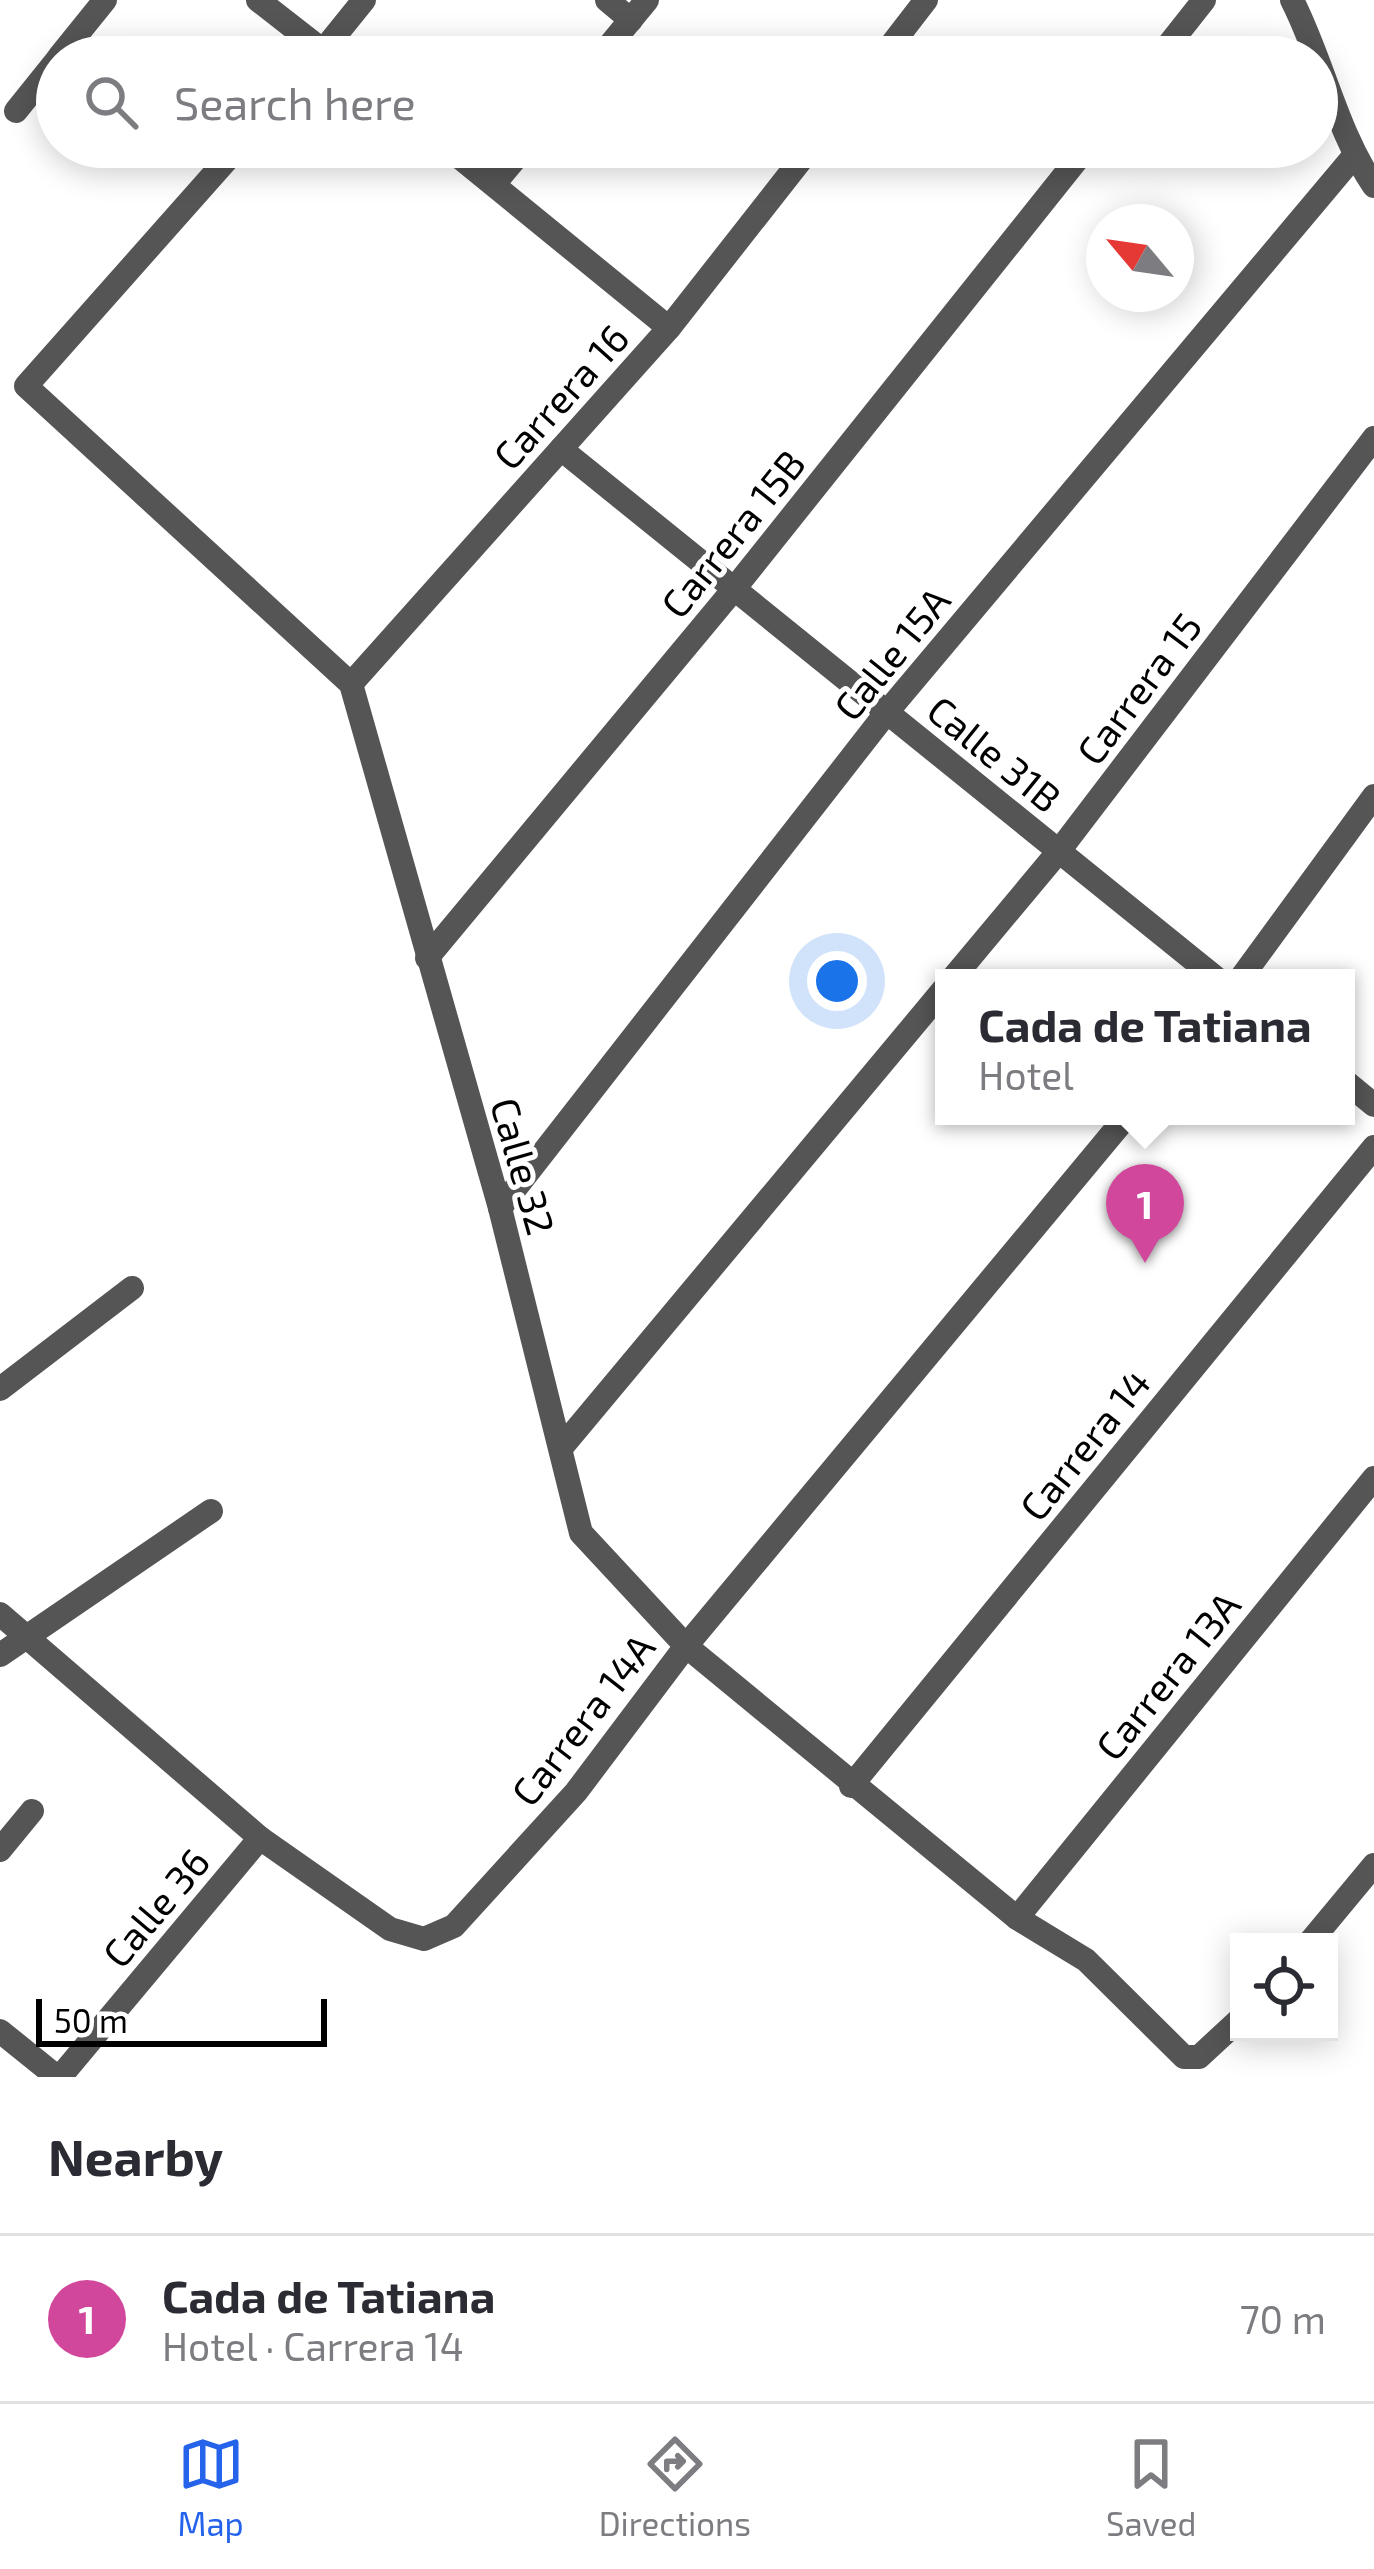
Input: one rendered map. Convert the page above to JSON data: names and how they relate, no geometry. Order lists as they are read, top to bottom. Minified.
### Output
{"streets":{"street":["Carrera 16","Carrera 15B","Calle 15A","Carrera 15","Calle 31B","Calle 32","Carrera 14","Carrera 13A","Carrera 14A","Calle 36"]},"crossings":[["Carrera 16","Calle 31B"],["Carrera 16","Calle 32"],["Carrera 15B","Calle 31B"],["Carrera 15B","Calle 32"],["Calle 15A","Calle 31B"],["Calle 15A","Calle 32"],["Carrera 15","Calle 31B"],["Calle 32","Carrera 14"],["Calle 32","Carrera 13A"],["Calle 32","Carrera 14A"],["Carrera 14A","Calle 36"]],"scale_bar":"50 m","north":"top left","page":{"search":"Search here","popup":["Cada de Tatiana","Hotel"],"pins":"1","scale":"50 m","heading":"Nearby","list":[{"mark":"1","name":"Cada de Tatiana","note":"Hotel · Carrera 14","value":"70 m"}],"nav":["Map","Directions","Saved"]}}
